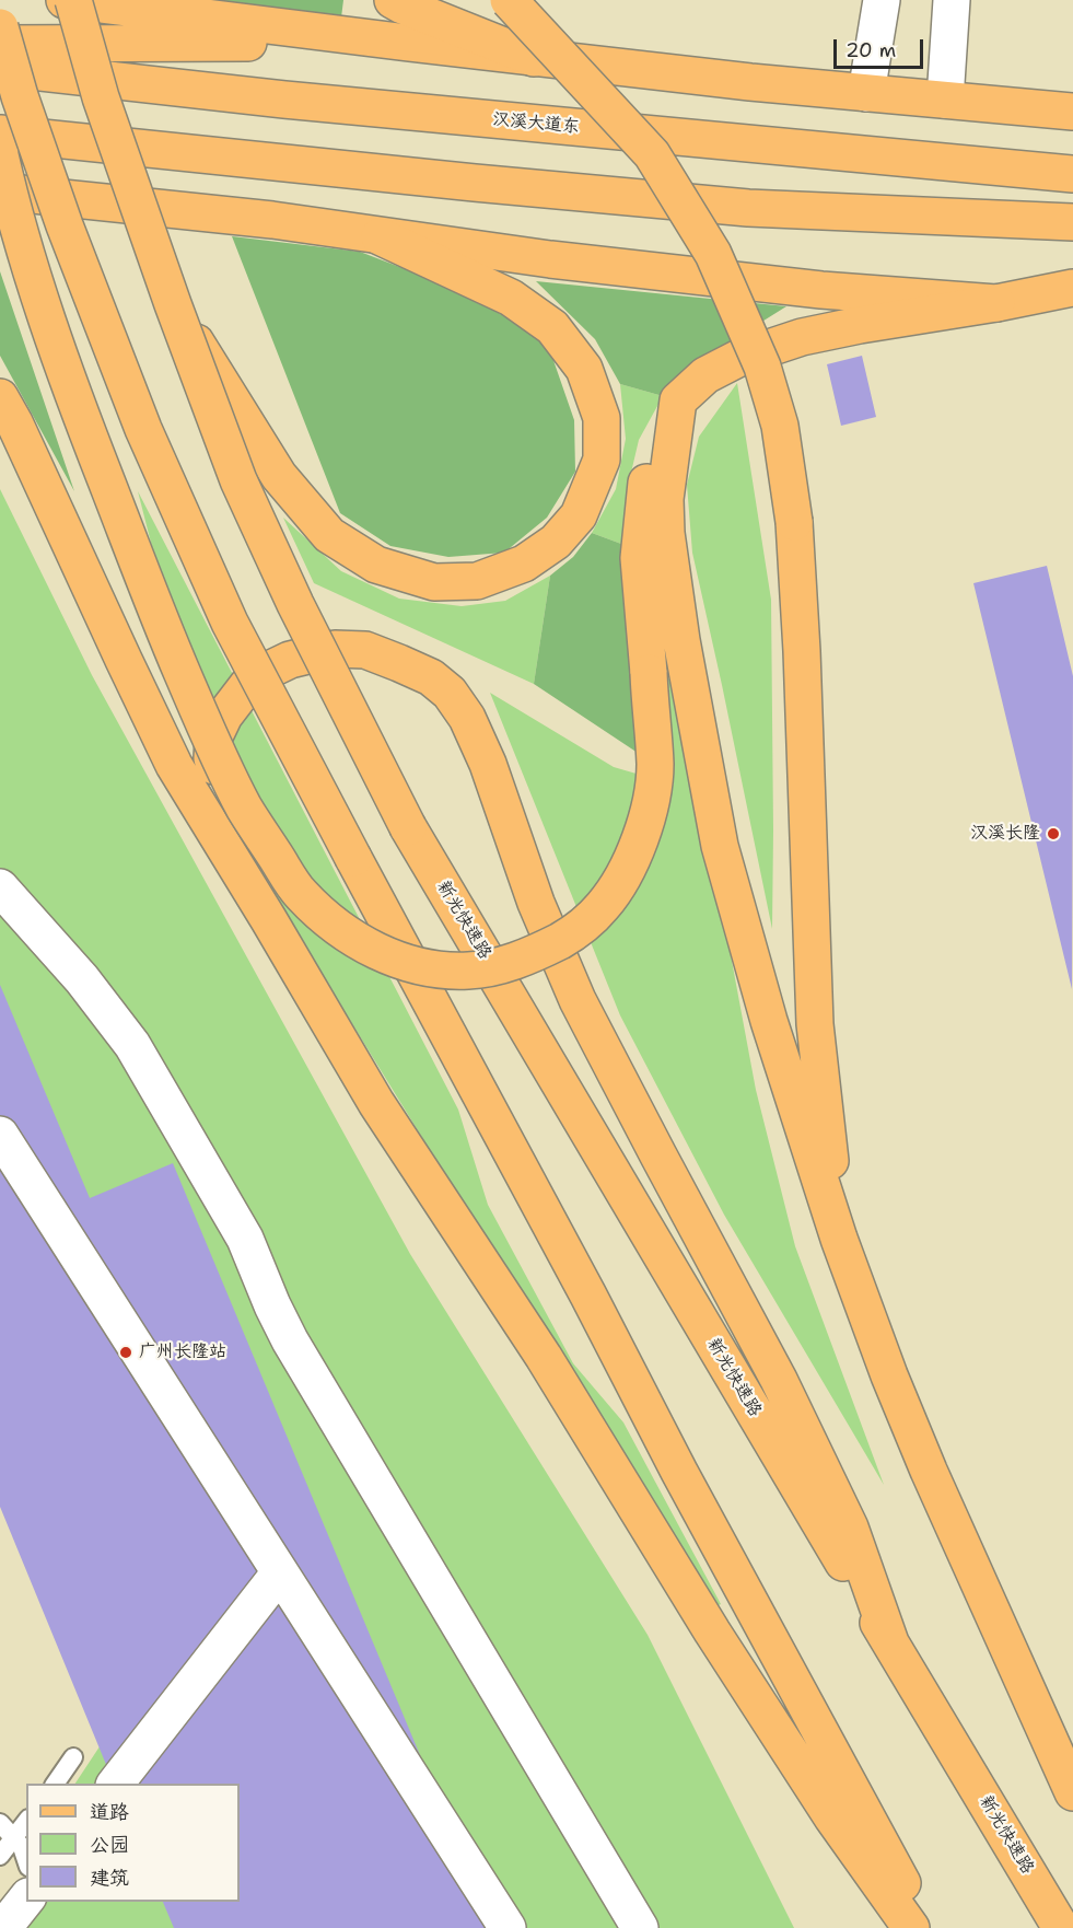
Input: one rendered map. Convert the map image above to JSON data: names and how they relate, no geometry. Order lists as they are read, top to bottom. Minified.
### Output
{"streets":{"main road":["汉溪大道东","新光快速路"]},"places":["汉溪长隆","广州长隆站"],"legend":["道路","公园","建筑"],"scale_bar":"20 m"}
